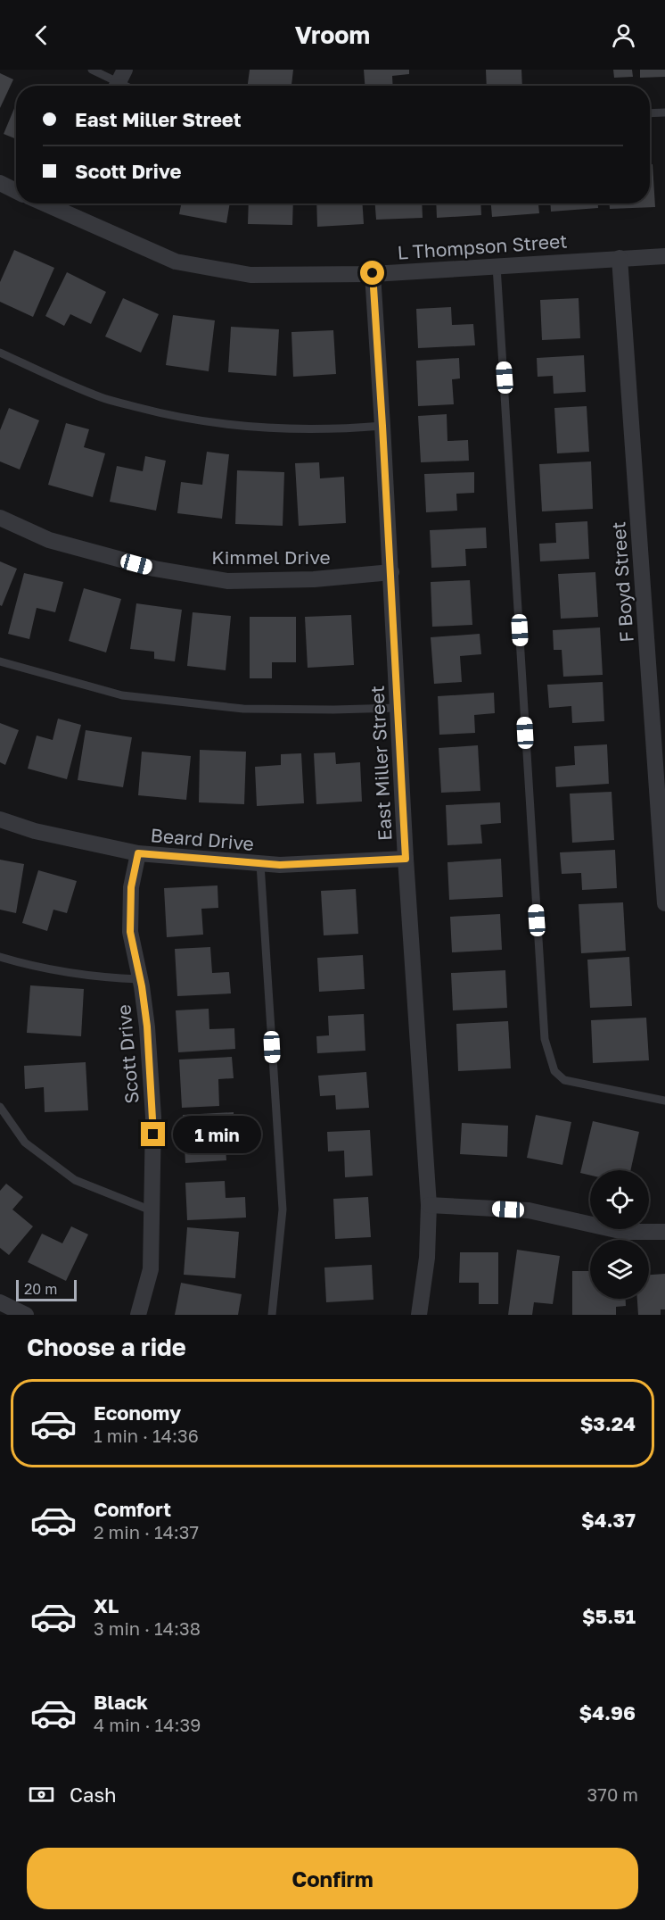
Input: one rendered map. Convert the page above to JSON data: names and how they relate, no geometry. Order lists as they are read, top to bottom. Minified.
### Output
{"streets":{"street":["L Thompson Street","Kimmel Drive","F Boyd Street","East Miller Street","Beard Drive","Scott Drive"]},"crossings":[["L Thompson Street","F Boyd Street"],["L Thompson Street","East Miller Street"],["Kimmel Drive","East Miller Street"],["East Miller Street","Beard Drive"],["Beard Drive","Scott Drive"]],"scale_bar":"20 m","page":{"header":"Vroom","banner":["East Miller Street","Scott Drive"],"bubble":"1 min","scale":"20 m","heading":"Choose a ride","list":[{"name":"Economy","note":"1 min · 14:36","value":"$3.24"},{"name":"Comfort","note":"2 min · 14:37","value":"$4.37"},{"name":"XL","note":"3 min · 14:38","value":"$5.51"},{"name":"Black","note":"4 min · 14:39","value":"$4.96"}],"pay":["Cash","370 m"],"buttons":"Confirm"}}
